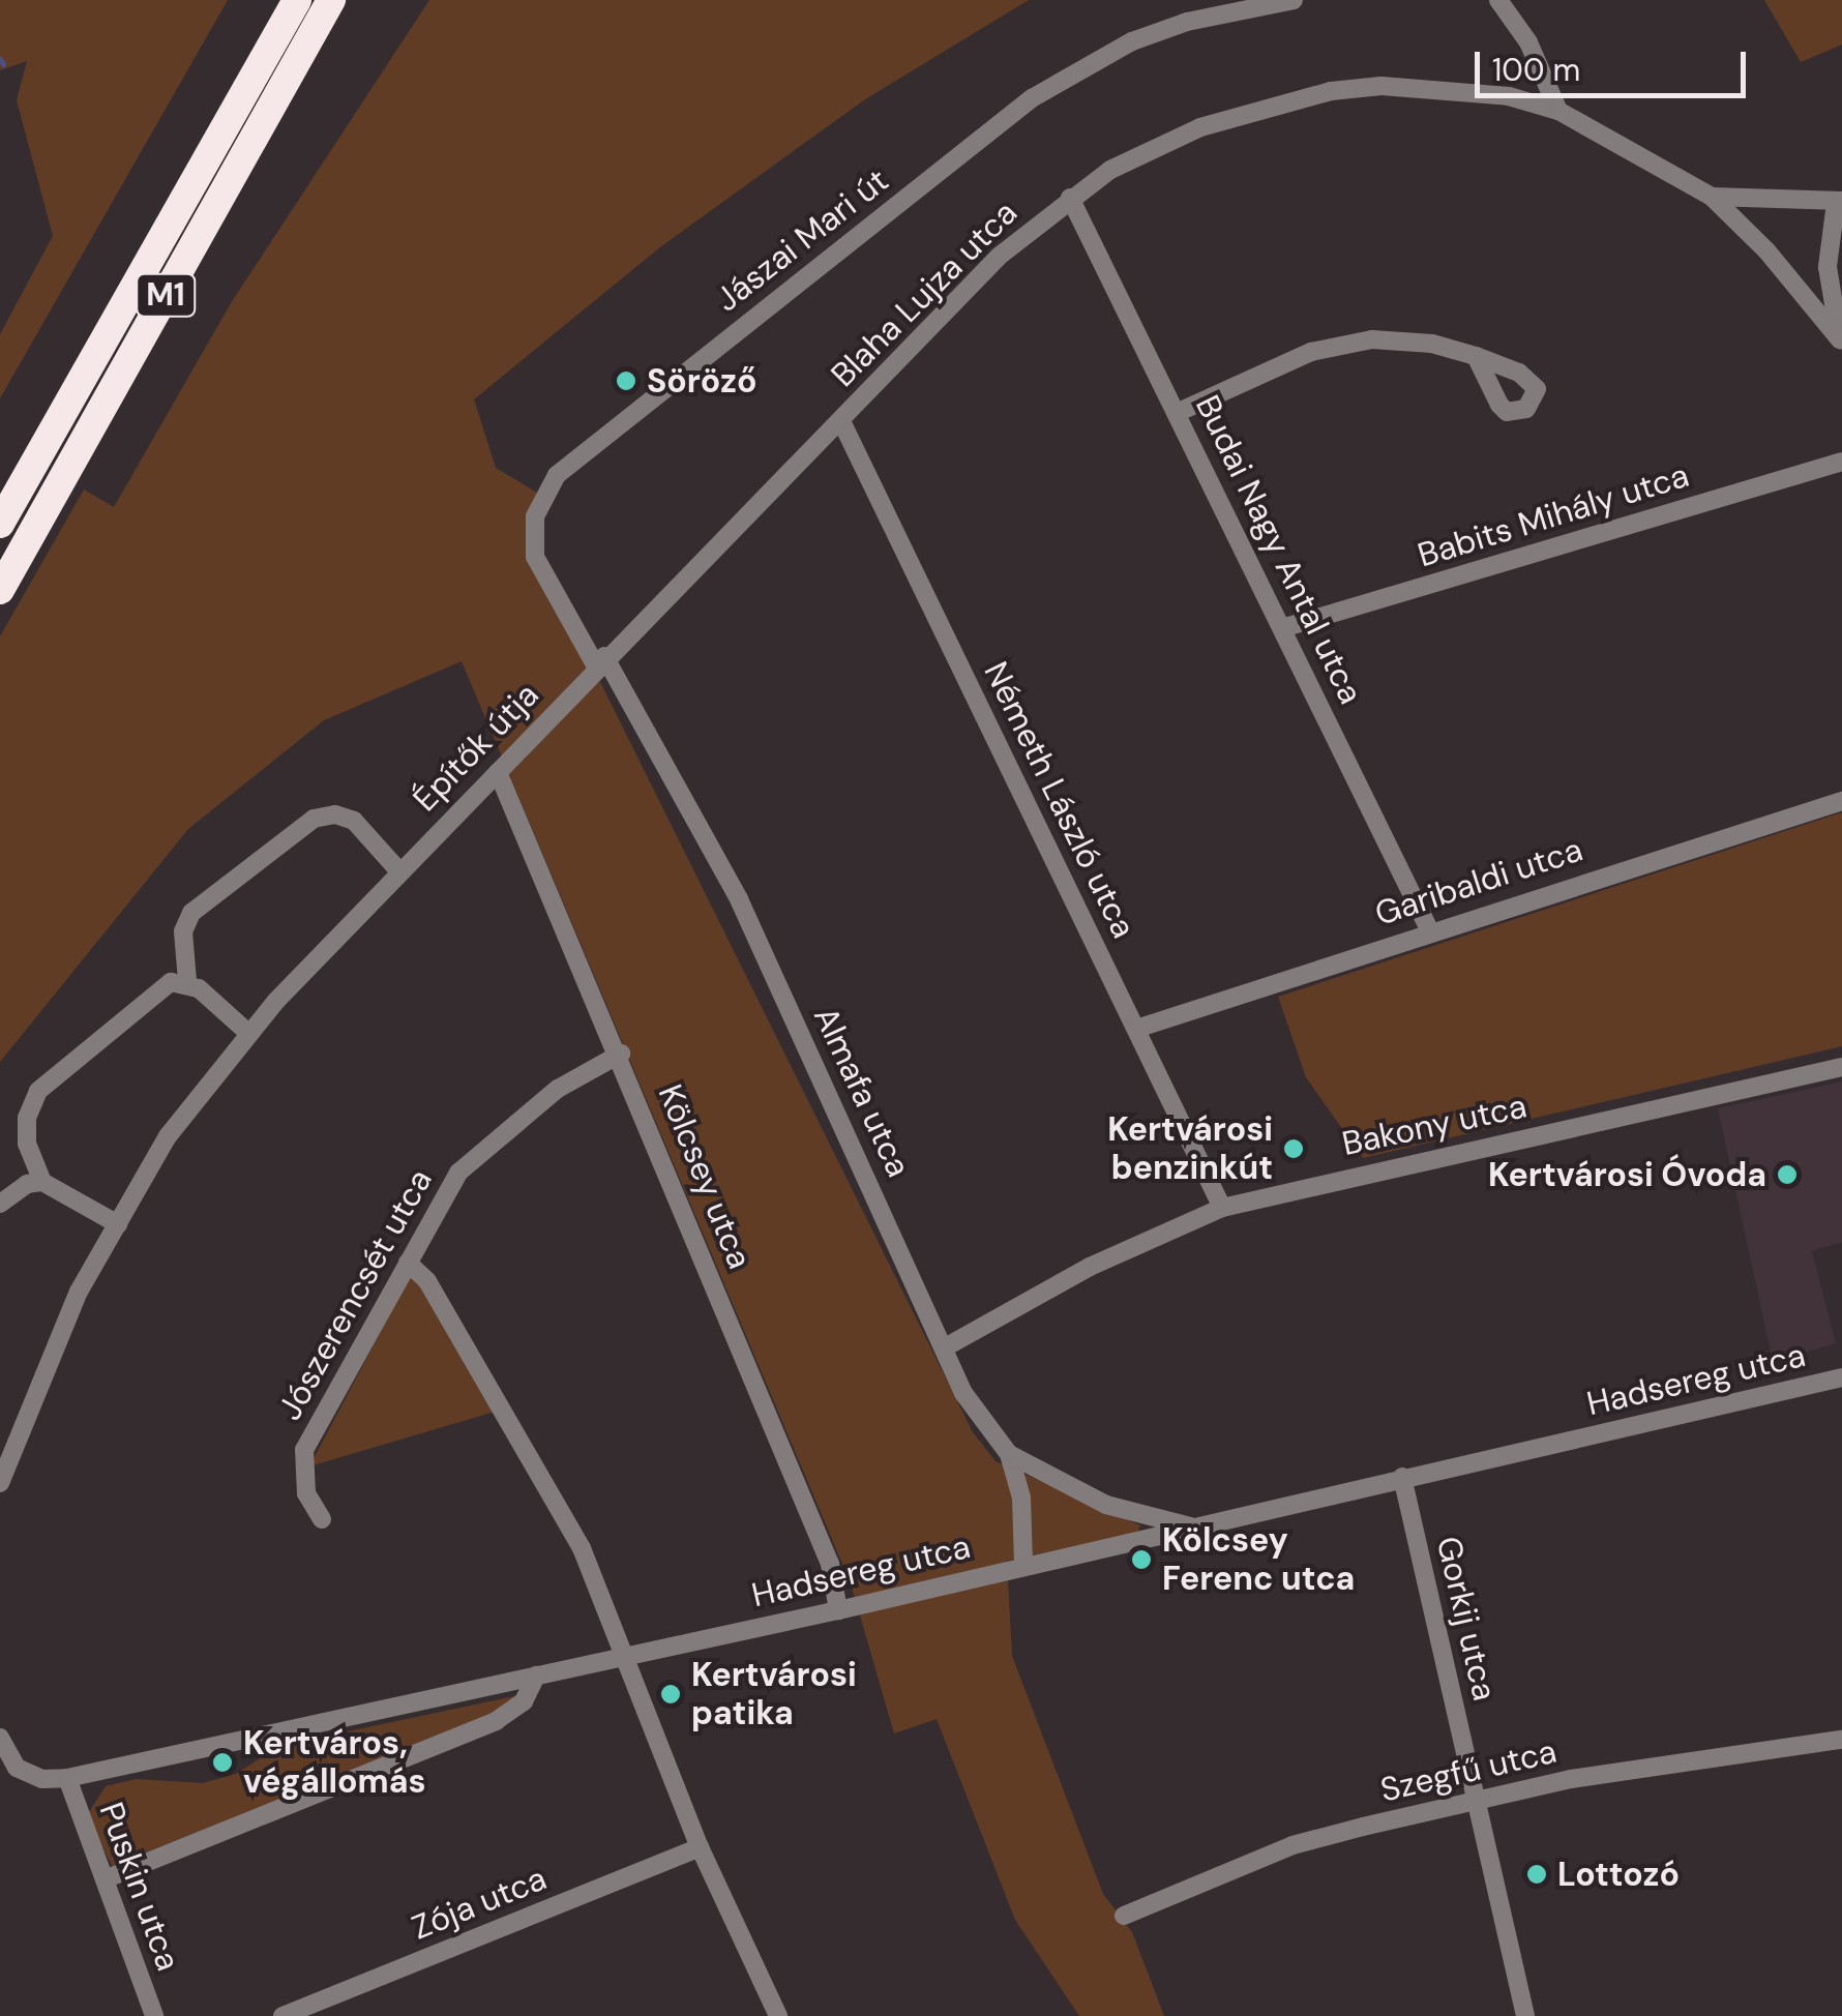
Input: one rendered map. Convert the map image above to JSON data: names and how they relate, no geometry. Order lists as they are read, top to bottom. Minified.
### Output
{"streets":{"highway":["M1"],"street":["Jászai Mari út","Blaha Lujza utca","Babits Mihály utca","Budai Nagy Antal utca","Építők útja","Németh László utca","Garibaldi utca","Almafa utca","Bakony utca","Kölcsey utca","Jószerencsét utca","Hadsereg utca","Gorkij utca","Szegfű utca","Puskin utca","Zója utca"]},"crossings":[["Jászai Mari út","Blaha Lujza utca"],["Jászai Mari út","Építők útja"],["Jászai Mari út","Almafa utca"],["Blaha Lujza utca","Budai Nagy Antal utca"],["Blaha Lujza utca","Építők útja"],["Blaha Lujza utca","Németh László utca"],["Blaha Lujza utca","Almafa utca"],["Babits Mihály utca","Budai Nagy Antal utca"],["Budai Nagy Antal utca","Garibaldi utca"],["Építők útja","Almafa utca"],["Építők útja","Kölcsey utca"],["Németh László utca","Garibaldi utca"],["Németh László utca","Bakony utca"],["Almafa utca","Bakony utca"],["Almafa utca","Hadsereg utca"],["Kölcsey utca","Jószerencsét utca"],["Kölcsey utca","Hadsereg utca"],["Hadsereg utca","Gorkij utca"],["Hadsereg utca","Puskin utca"],["Gorkij utca","Szegfű utca"]],"places":["Söröző","Kertvárosi benzinkút","Kertvárosi Óvoda","Kölcsey Ferenc utca","Kertvárosi patika","Kertváros, végállomás","Lottozó"],"scale_bar":"100 m"}
